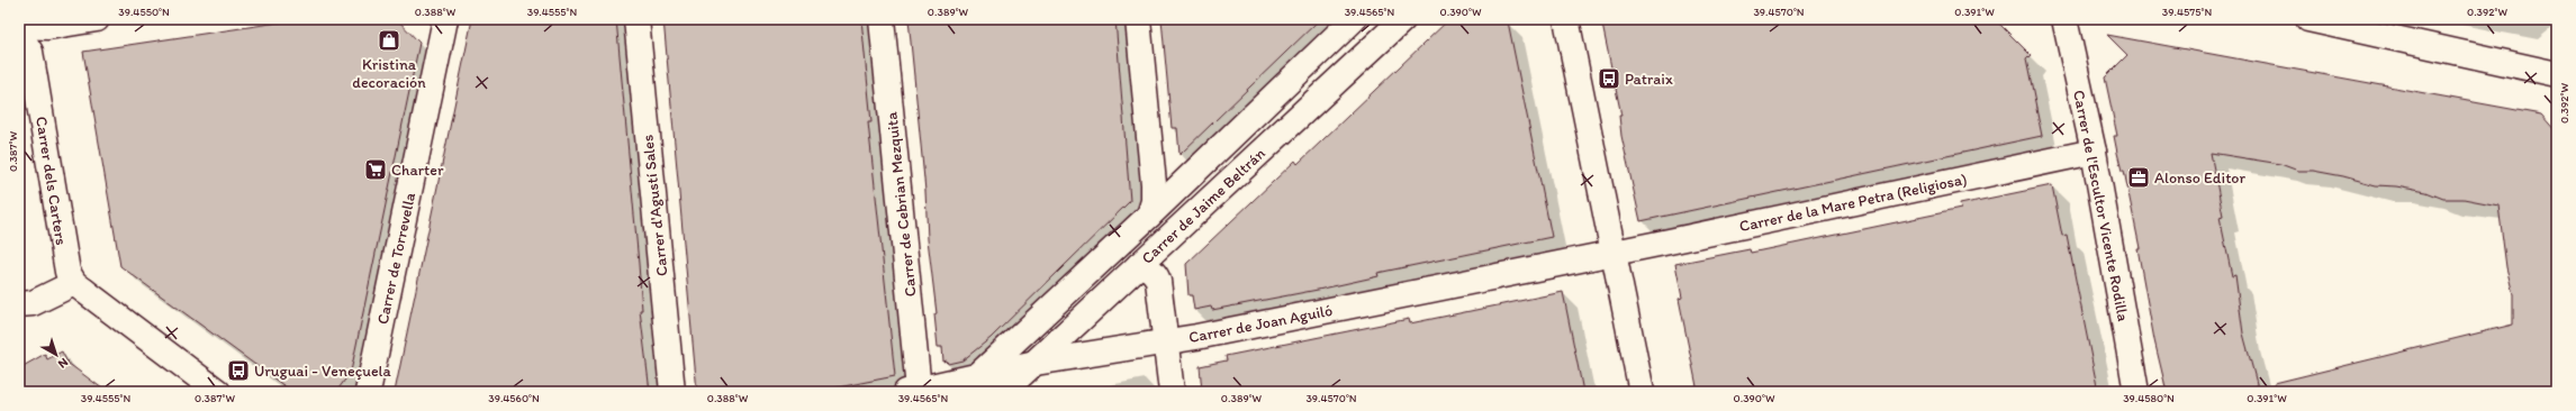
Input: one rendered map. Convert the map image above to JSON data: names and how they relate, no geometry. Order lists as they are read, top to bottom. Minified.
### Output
{"streets":{"street":["Carrer dels Carters","Carrer de la Mare Petra (Religiosa)","Carrer de Cebrian Mezquita","Carrer d'Agustí Sales","Carrer de Jaime Beltrán","Carrer de l'Escultor Vicente Rodilla","Carrer de Torrevella","Carrer de Joan Aguiló"]},"crossings":[["Carrer de la Mare Petra (Religiosa)","Carrer de l'Escultor Vicente Rodilla"],["Carrer de la Mare Petra (Religiosa)","Carrer de Joan Aguiló"],["Carrer de Cebrian Mezquita","Carrer de Joan Aguiló"],["Carrer de Jaime Beltrán","Carrer de Joan Aguiló"]],"places":{"shop":["Kristina decoración"],"bus stop":["Patraix","Uruguai - Veneçuela"],"supermarket":["Charter"],"office":["Alonso Editor"]},"north":"bottom right","coordinates":["39.4550°N","0.388°W","39.4555°N","0.389°W","39.4565°N","0.390°W","39.4570°N","0.391°W","39.4575°N","0.392°W","0.387°W","39.4560°N","39.4580°N"]}
